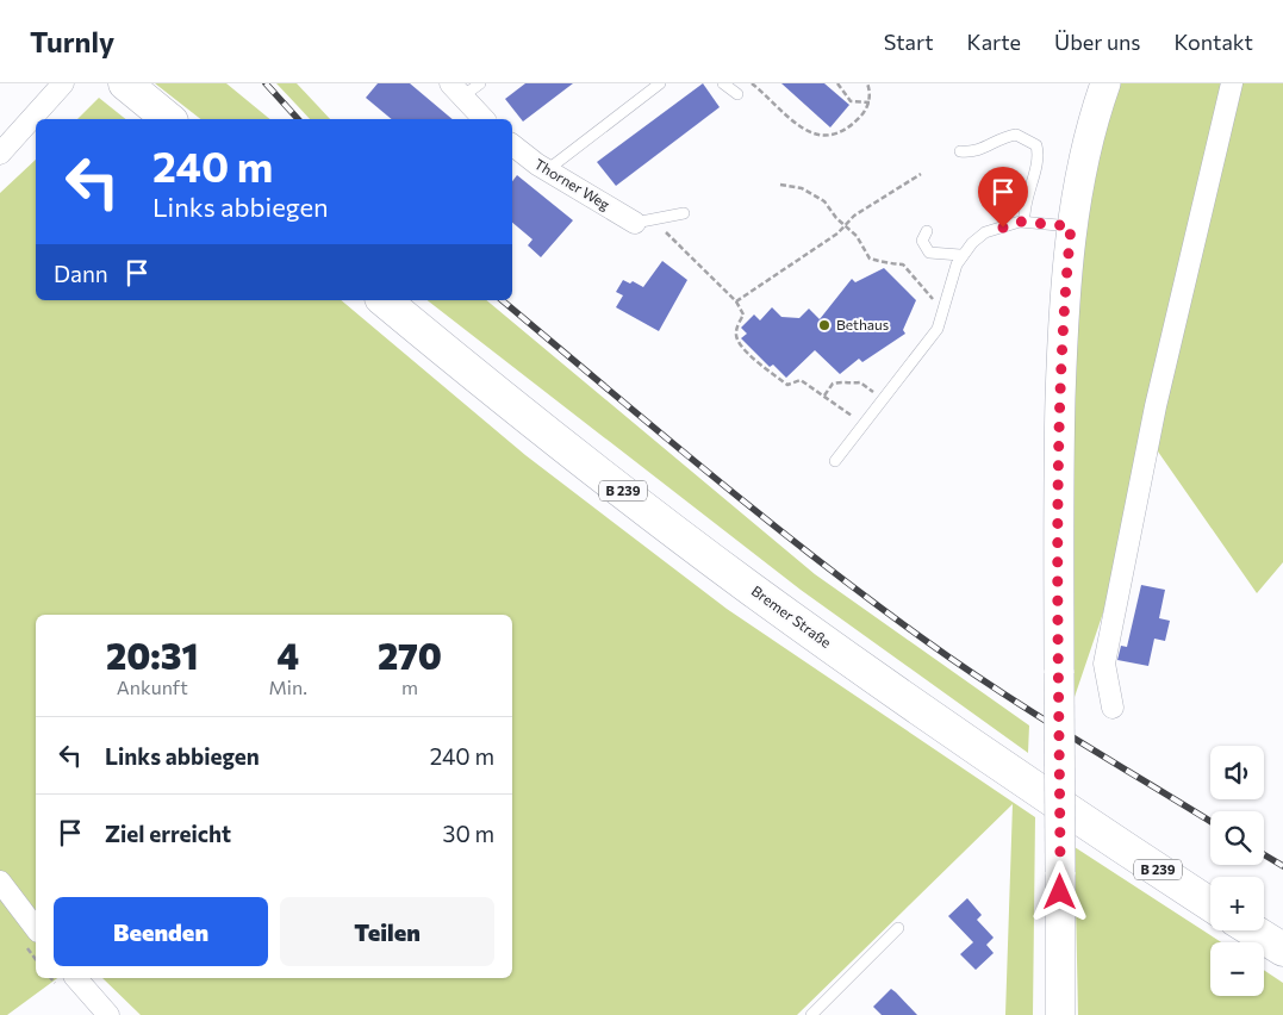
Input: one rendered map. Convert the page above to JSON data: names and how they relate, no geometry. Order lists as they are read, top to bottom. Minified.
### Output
{"streets":{"main road":["B 239","Bremer Straße"],"street":["Thorner Weg"]},"places":["Bethaus"],"page":{"header":"Turnly","nav":["Start","Karte","Über uns","Kontakt"],"turn":["240 m","Links abbiegen"],"then":"Dann","eta":["20:31","Ankunft","4","Min.","270","m"],"list":[{"name":"Links abbiegen","value":"240 m"},{"name":"Ziel erreicht","value":"30 m"}],"map_buttons":["+","−"],"buttons":["Beenden","Teilen"]}}
